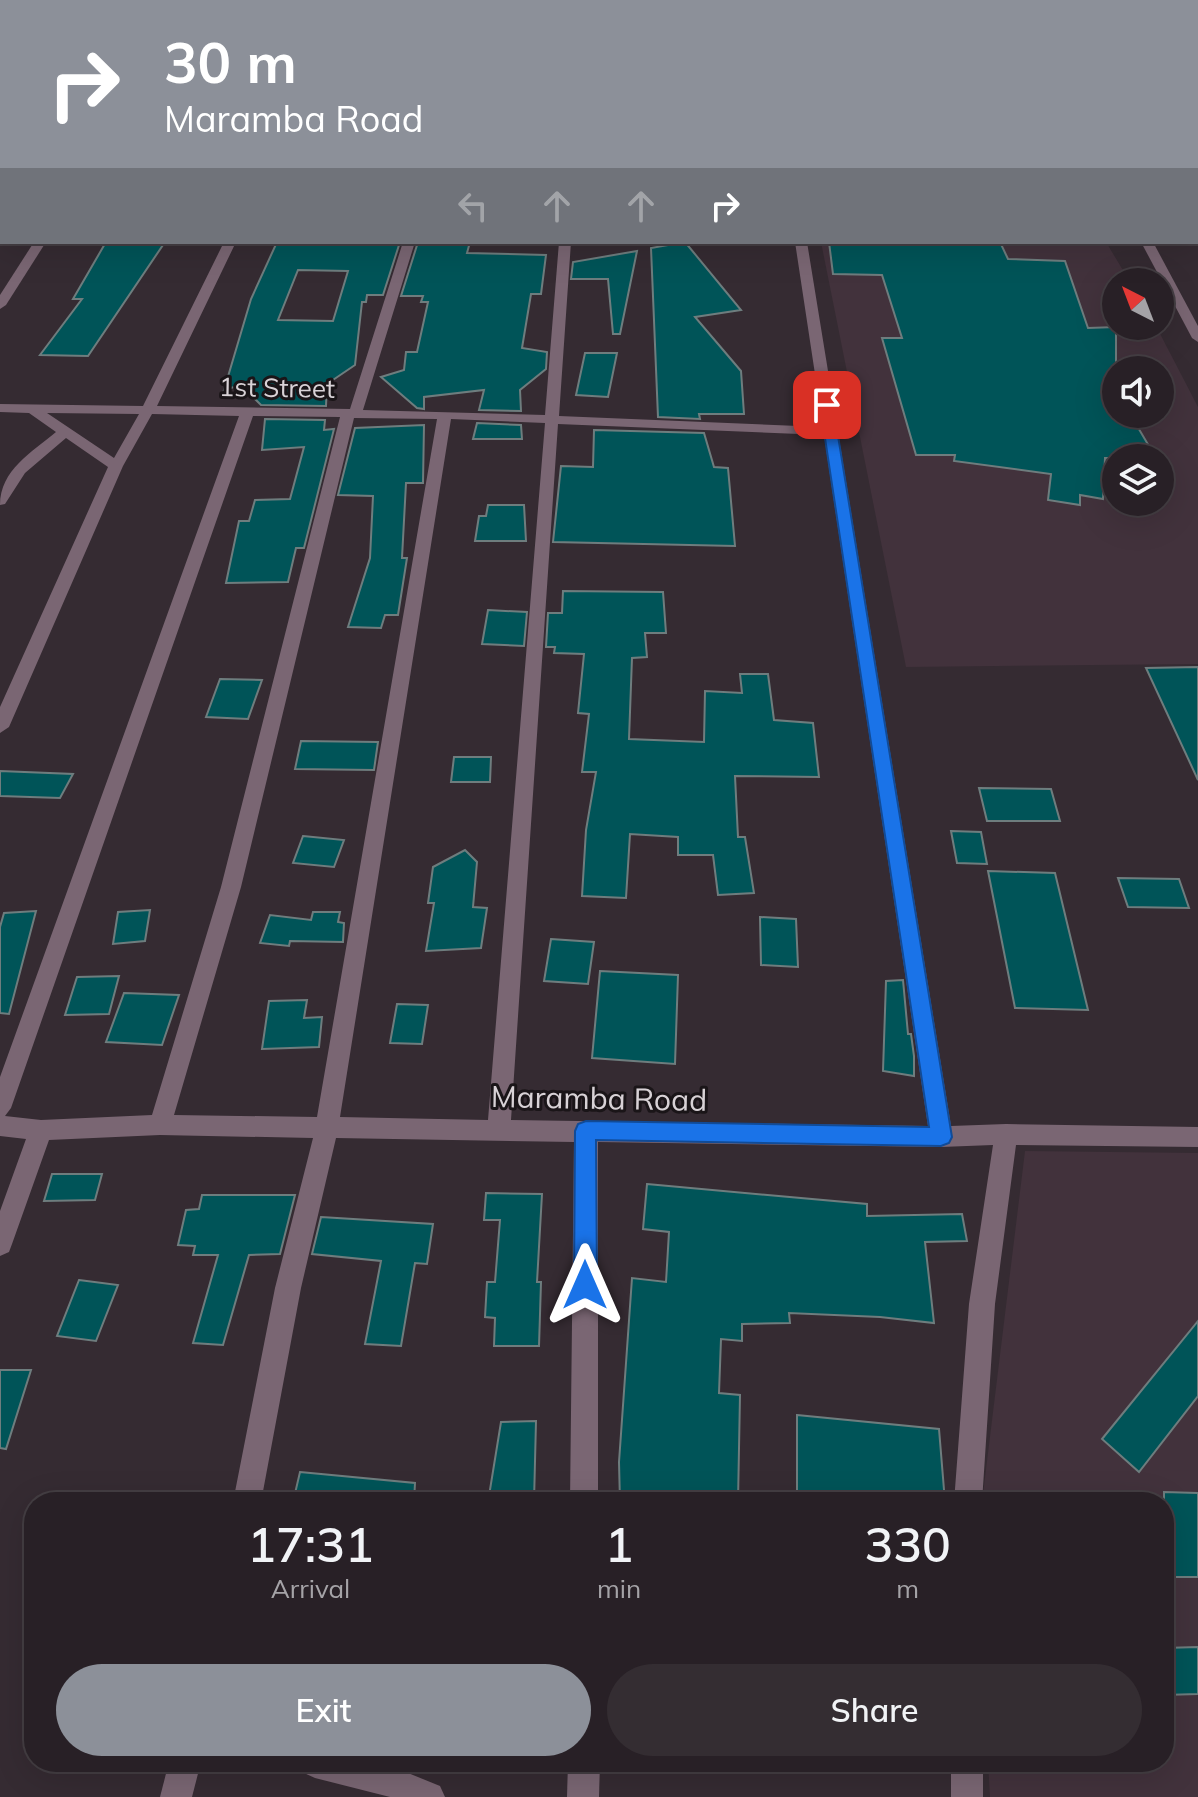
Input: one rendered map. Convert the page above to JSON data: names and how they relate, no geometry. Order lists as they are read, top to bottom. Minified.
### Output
{"streets":{"street":["1st Street","Maramba Road"]},"north":"top left","page":{"turn":["30 m","Maramba Road"],"eta":["17:31","Arrival","1","min","330","m"],"buttons":["Exit","Share"]}}
